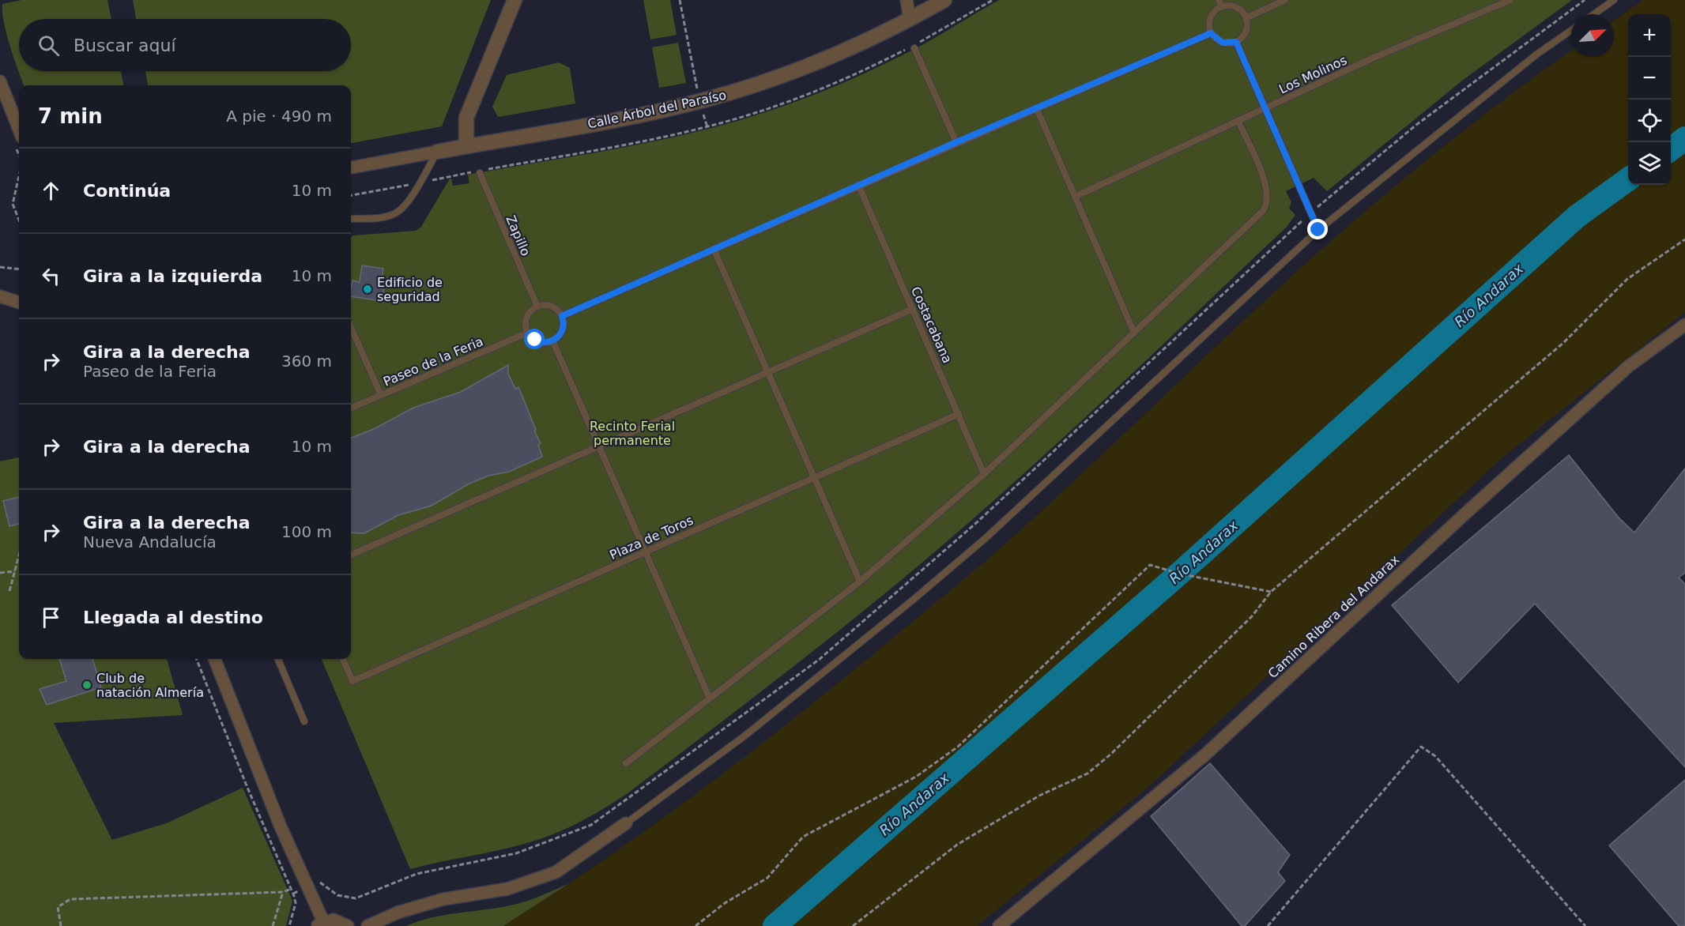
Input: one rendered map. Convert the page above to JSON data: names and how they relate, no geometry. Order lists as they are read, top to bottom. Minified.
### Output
{"streets":{"street":["Calle Árbol del Paraíso","Camino Ribera del Andarax"],"lane":["Los Molinos","Zapillo","Costacabana","Paseo de la Feria","Plaza de Toros"]},"crossings":[["Zapillo","Paseo de la Feria"],["Costacabana","Plaza de Toros"]],"water":["Río Andarax"],"parks":["Recinto Ferial permanente"],"places":["Edificio de seguridad","Club de natación Almería"],"north":"top right","page":{"map_buttons":["+","−"],"search":"Buscar aquí","heading":["7 min","A pie · 490 m"],"list":[["Continúa","10 m"],["Gira a la izquierda","10 m"],["Gira a la derecha","Paseo de la Feria","360 m"],["Gira a la derecha","10 m"],["Gira a la derecha","Nueva Andalucía","100 m"],"Llegada al destino"]}}
